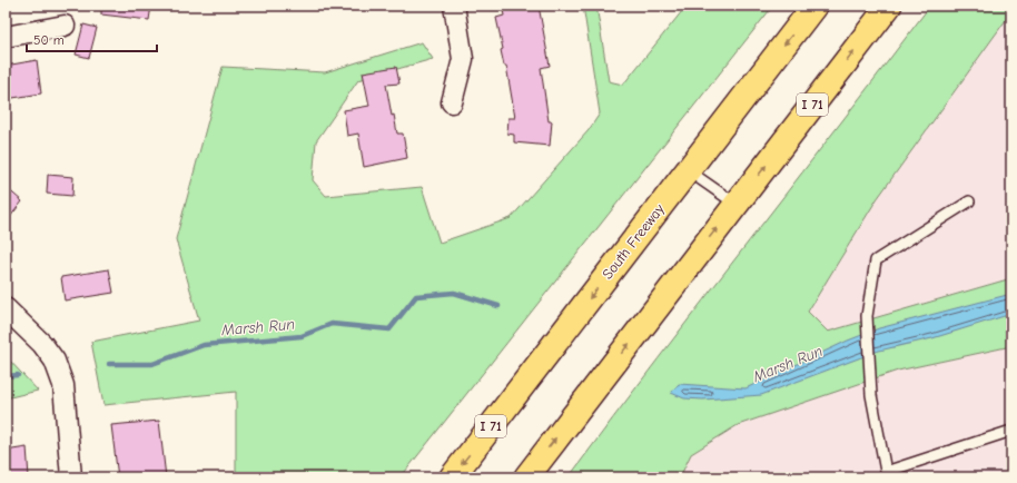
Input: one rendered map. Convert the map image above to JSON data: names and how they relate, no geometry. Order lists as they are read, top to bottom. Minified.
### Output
{"streets":{"highway":["I 71","South Freeway"]},"water":["Marsh Run"],"scale_bar":"50 m"}
